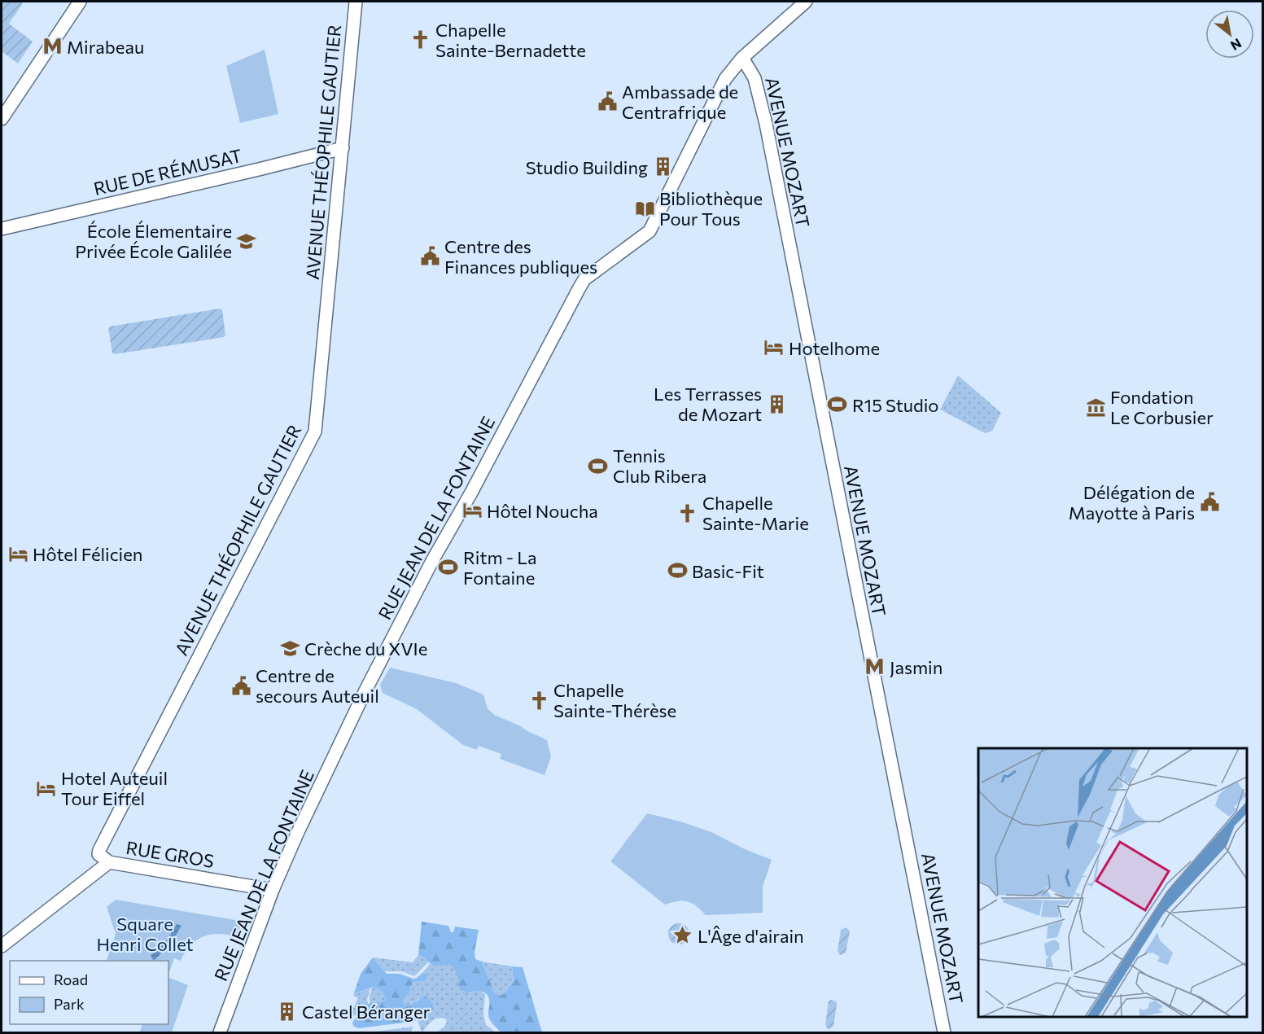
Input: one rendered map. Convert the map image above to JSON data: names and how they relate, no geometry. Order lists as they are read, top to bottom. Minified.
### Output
{"streets":{"street":["AVENUE THÉOPHILE GAUTIER","AVENUE MOZART","RUE DE RÉMUSAT","RUE JEAN DE LA FONTAINE","RUE GROS"]},"crossings":[["AVENUE THÉOPHILE GAUTIER","RUE DE RÉMUSAT"],["AVENUE THÉOPHILE GAUTIER","RUE GROS"],["AVENUE MOZART","RUE JEAN DE LA FONTAINE"],["RUE JEAN DE LA FONTAINE","RUE GROS"]],"parks":["Square Henri Collet"],"places":{"church":["Chapelle Sainte-Bernadette","Chapelle Sainte-Marie","Chapelle Sainte-Thérèse"],"metro station":["Mirabeau","Jasmin"],"public building":["Ambassade de Centrafrique","Centre des Finances publiques","Délégation de Mayotte à Paris","Centre de secours Auteuil"],"building":["Studio Building","Les Terrasses de Mozart","Castel Béranger"],"library":["Bibliothèque Pour Tous"],"school or university":["École Élementaire Privée École Galilée","Crèche du XVIe"],"hotel":["Hotelhome","Hôtel Noucha","Hôtel Félicien","Hotel Auteuil Tour Eiffel"],"sports":["R15 Studio","Tennis Club Ribera","Ritm - La Fontaine","Basic-Fit"],"museum":["Fondation Le Corbusier"],"place":["L'Âge d'airain"]},"legend":["Road","Park"],"north":"bottom right"}
